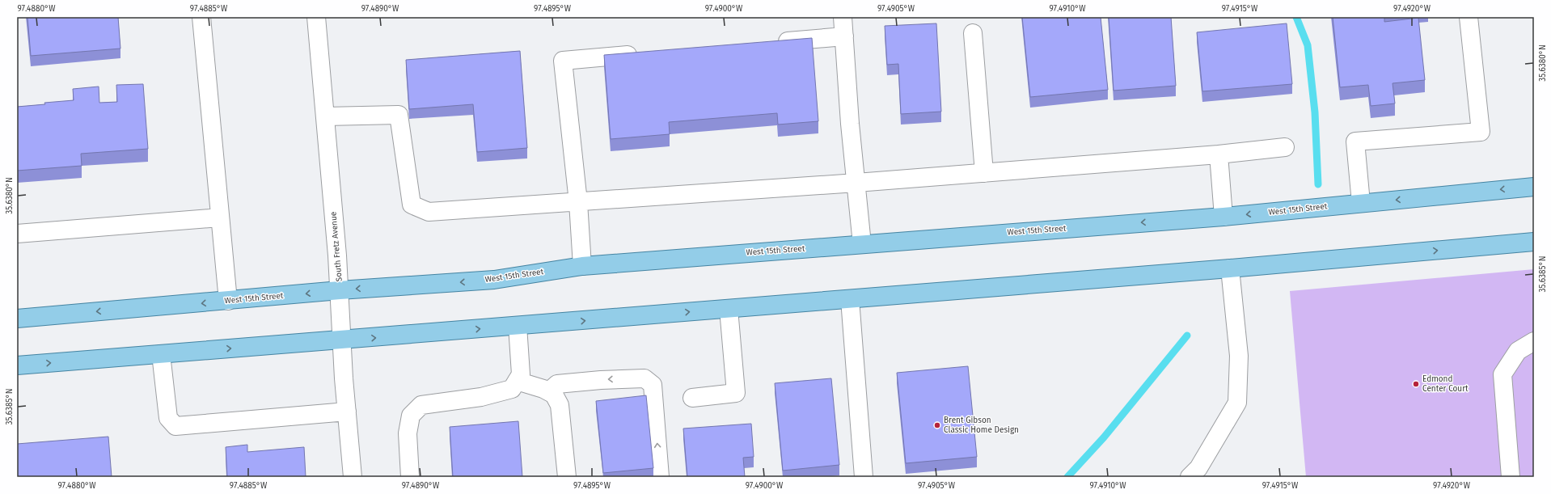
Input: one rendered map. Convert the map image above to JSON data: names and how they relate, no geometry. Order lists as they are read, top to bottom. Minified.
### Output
{"streets":{"main road":["West 15th Street"],"street":["South Fretz Avenue"]},"crossings":[["West 15th Street","South Fretz Avenue"]],"places":["Edmond Center Court","Brent Gibson Classic Home Design"],"coordinates":["97.4880°W","97.4885°W","97.4890°W","97.4895°W","97.4900°W","97.4905°W","97.4910°W","97.4915°W","97.4920°W","35.6380°N","35.6385°N"]}
